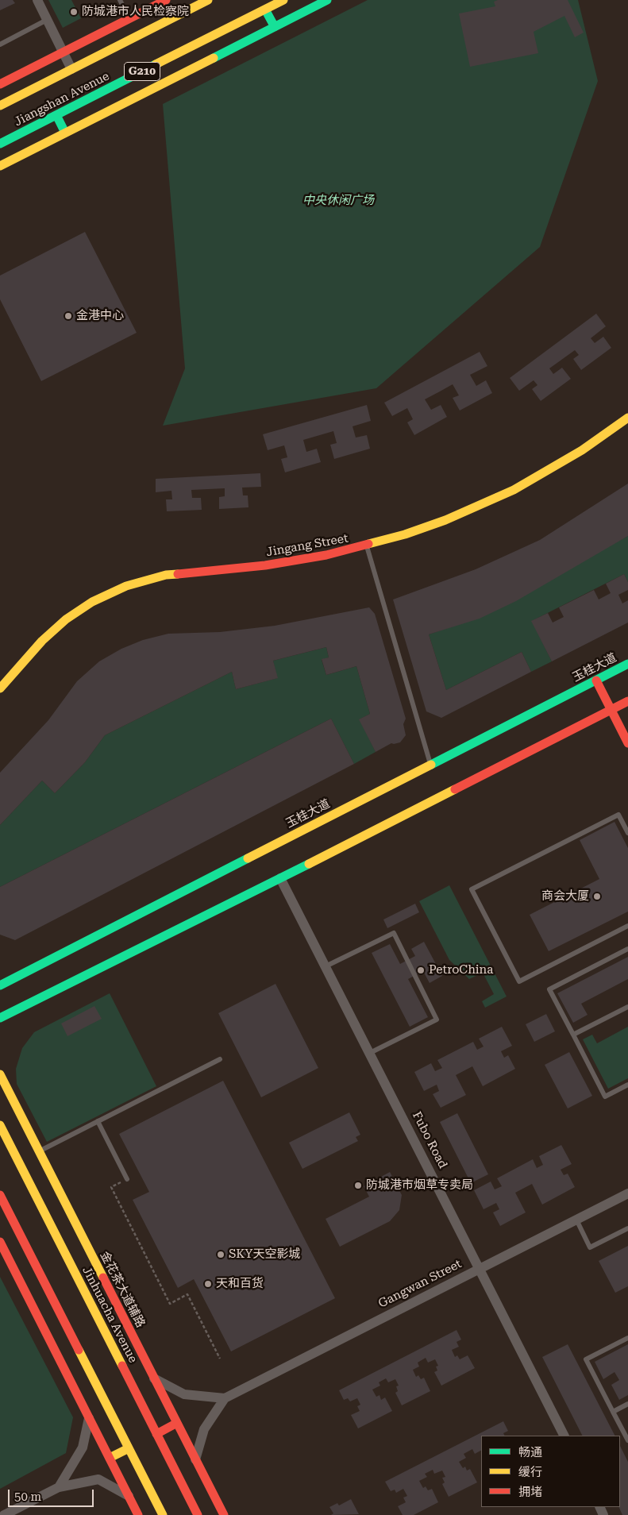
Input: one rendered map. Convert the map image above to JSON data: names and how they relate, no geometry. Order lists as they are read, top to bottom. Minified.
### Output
{"streets":{"main road":["G210","Jiangshan Avenue","Jingang Street","玉桂大道","金花茶大道辅路","Jinhuacha Avenue"],"street":["Fubo Road","Gangwan Street"]},"crossings":[["Fubo Road","Gangwan Street"]],"parks":["中央休闲广场"],"places":["防城港市人民检察院","金港中心","商会大厦","PetroChina","防城港市烟草专卖局","SKY天空影城","天和百货"],"legend":["畅通","缓行","拥堵"],"scale_bar":"50 m"}
